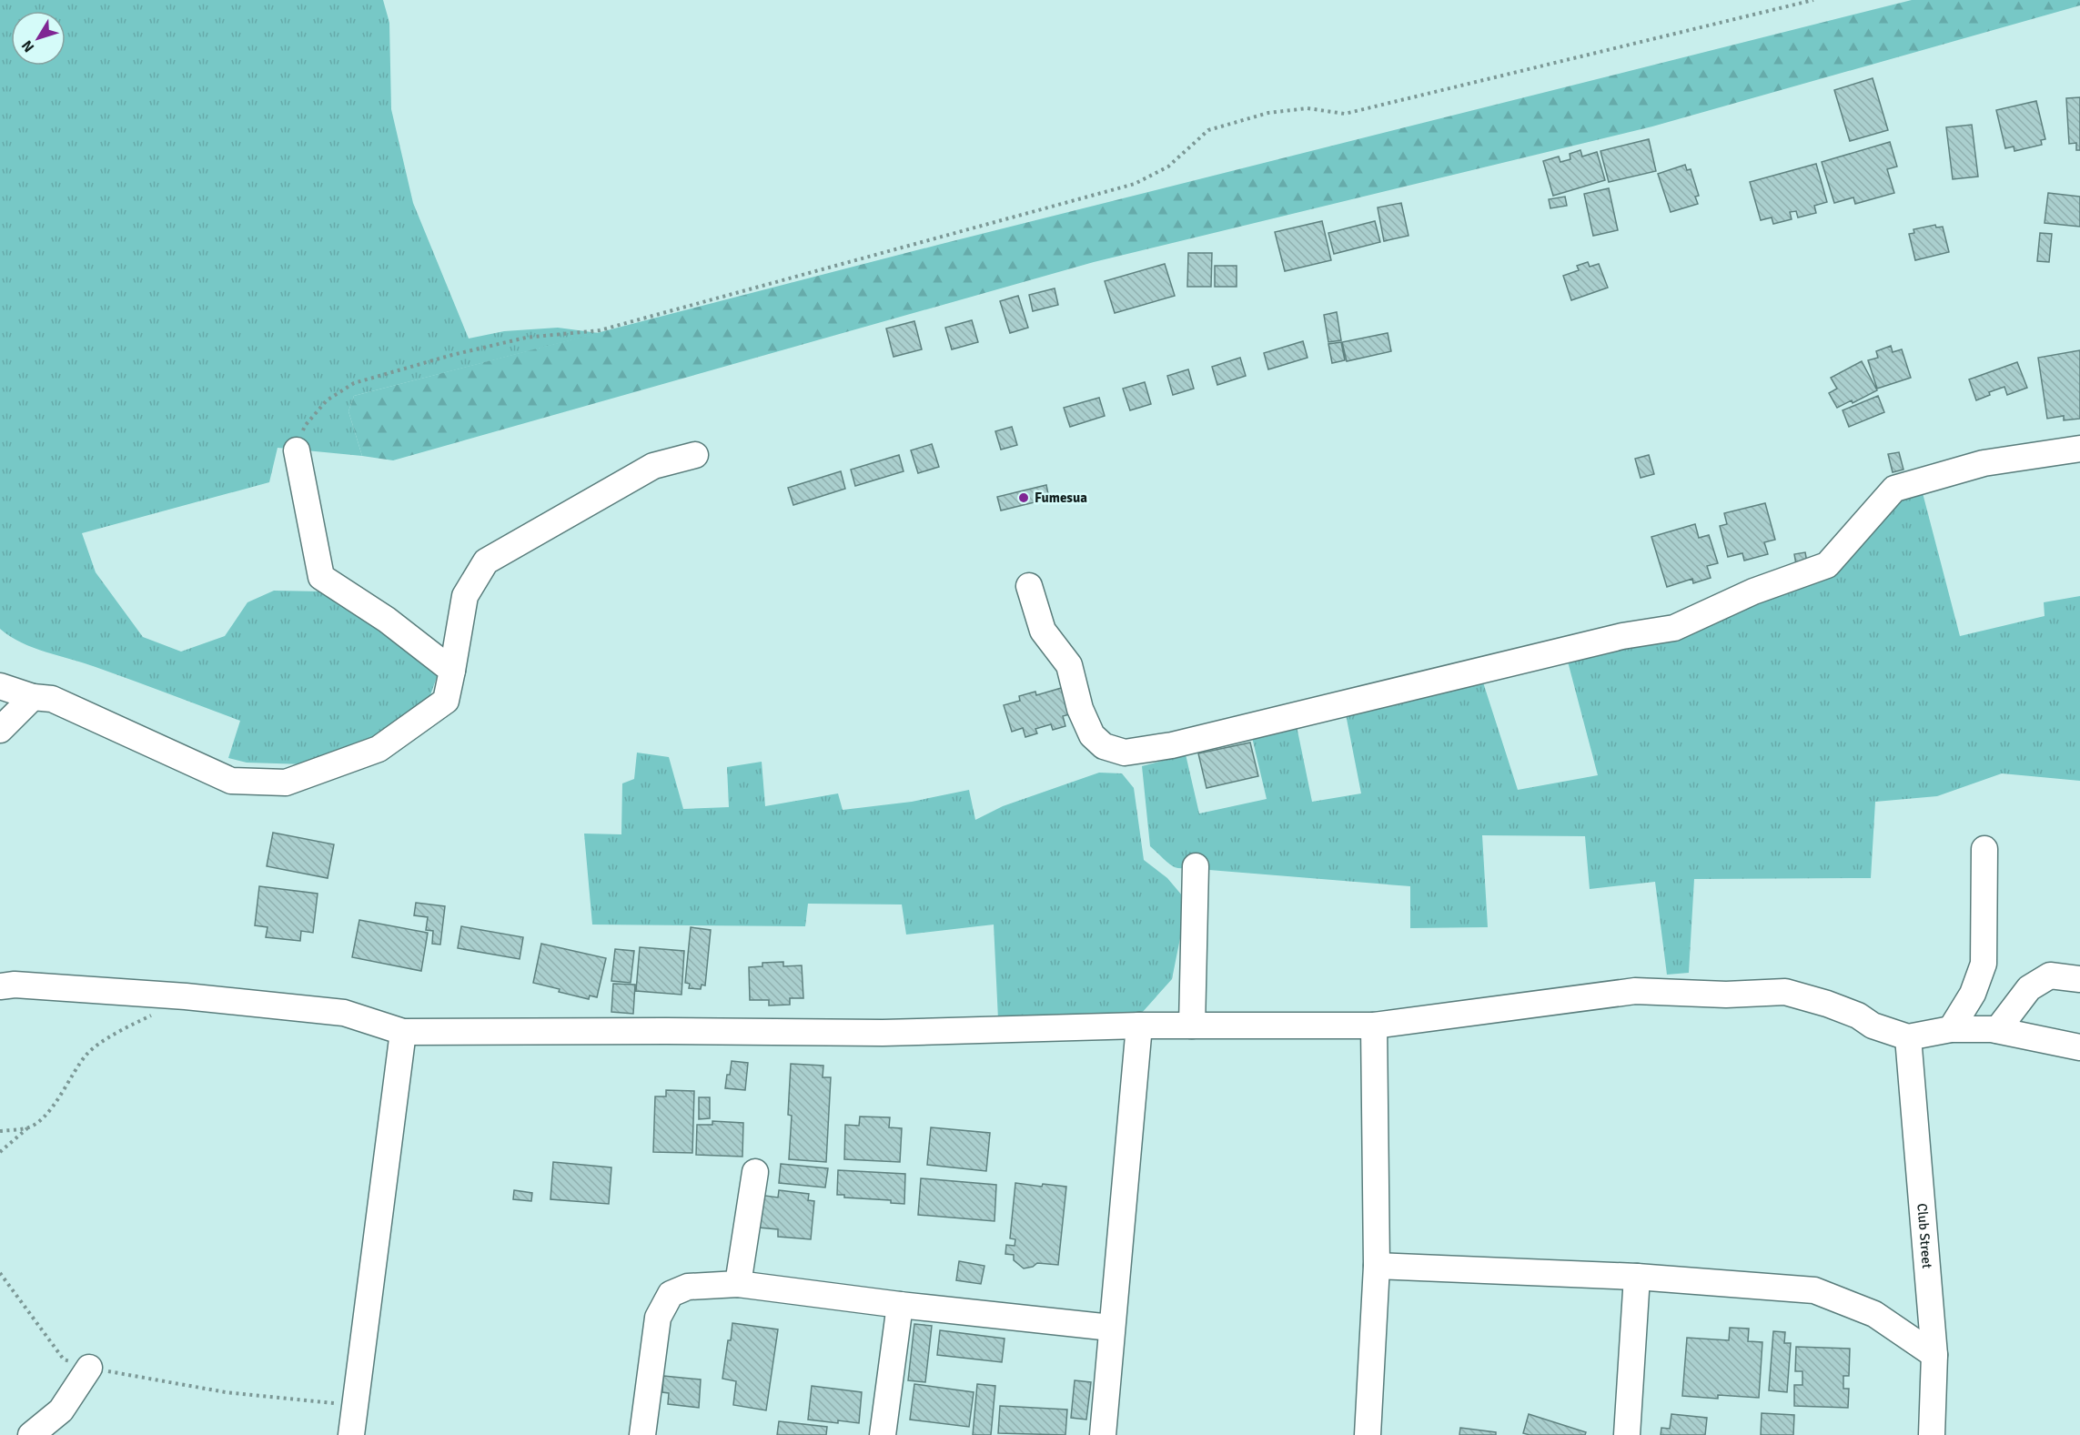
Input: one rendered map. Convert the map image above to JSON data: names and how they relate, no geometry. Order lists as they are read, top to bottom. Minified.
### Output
{"streets":{"street":["Club Street"]},"places":["Fumesua"],"north":"bottom left"}
